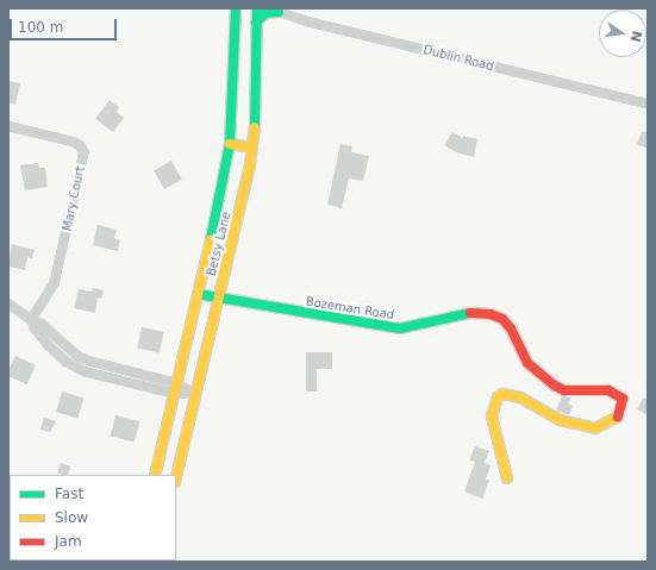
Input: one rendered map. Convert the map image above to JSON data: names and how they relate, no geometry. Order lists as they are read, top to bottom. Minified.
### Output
{"streets":{"main road":["Betsy Lane","Bozeman Road"],"street":["Dublin Road","Mary Court"]},"crossings":[["Betsy Lane","Bozeman Road"]],"legend":["Fast","Slow","Jam"],"scale_bar":"100 m","north":"right"}
